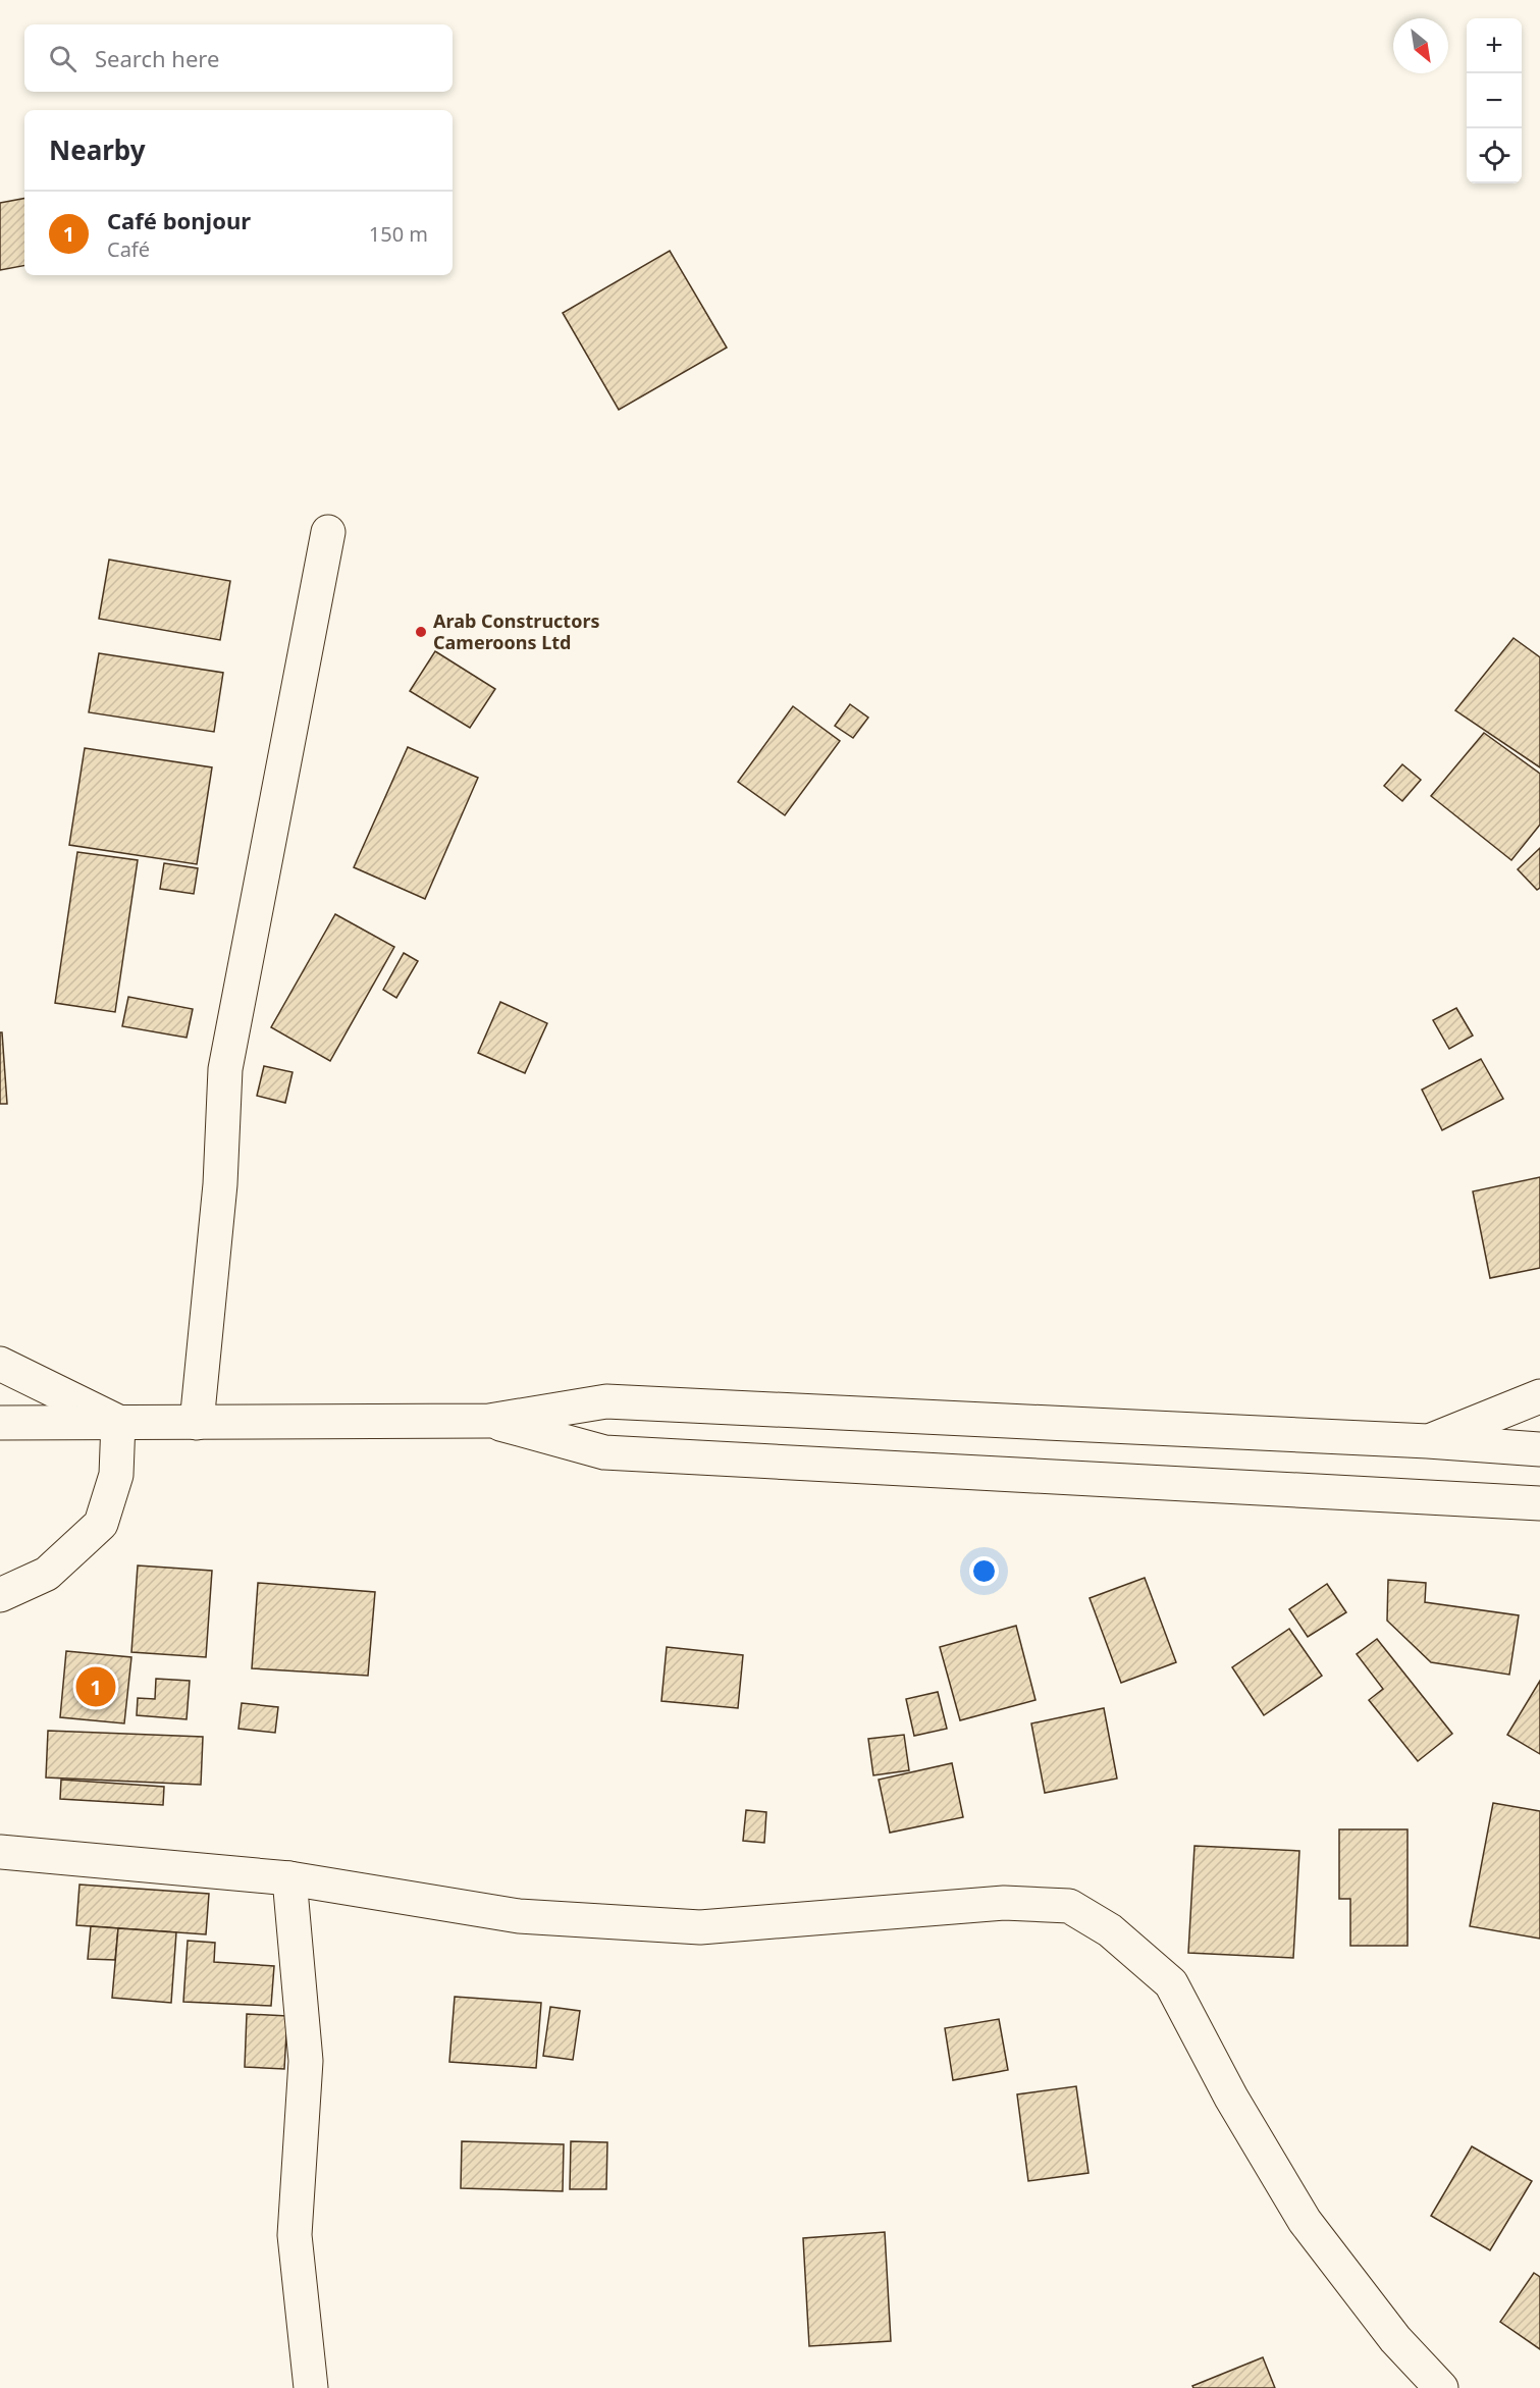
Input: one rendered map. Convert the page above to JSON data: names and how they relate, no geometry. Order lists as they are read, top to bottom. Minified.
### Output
{"places":["Arab Constructors Cameroons Ltd"],"north":"bottom right","page":{"map_buttons":["+","−"],"search":"Search here","heading":"Nearby","list":[{"mark":"1","name":"Café bonjour","note":"Café","value":"150 m"}],"pins":"1"}}
